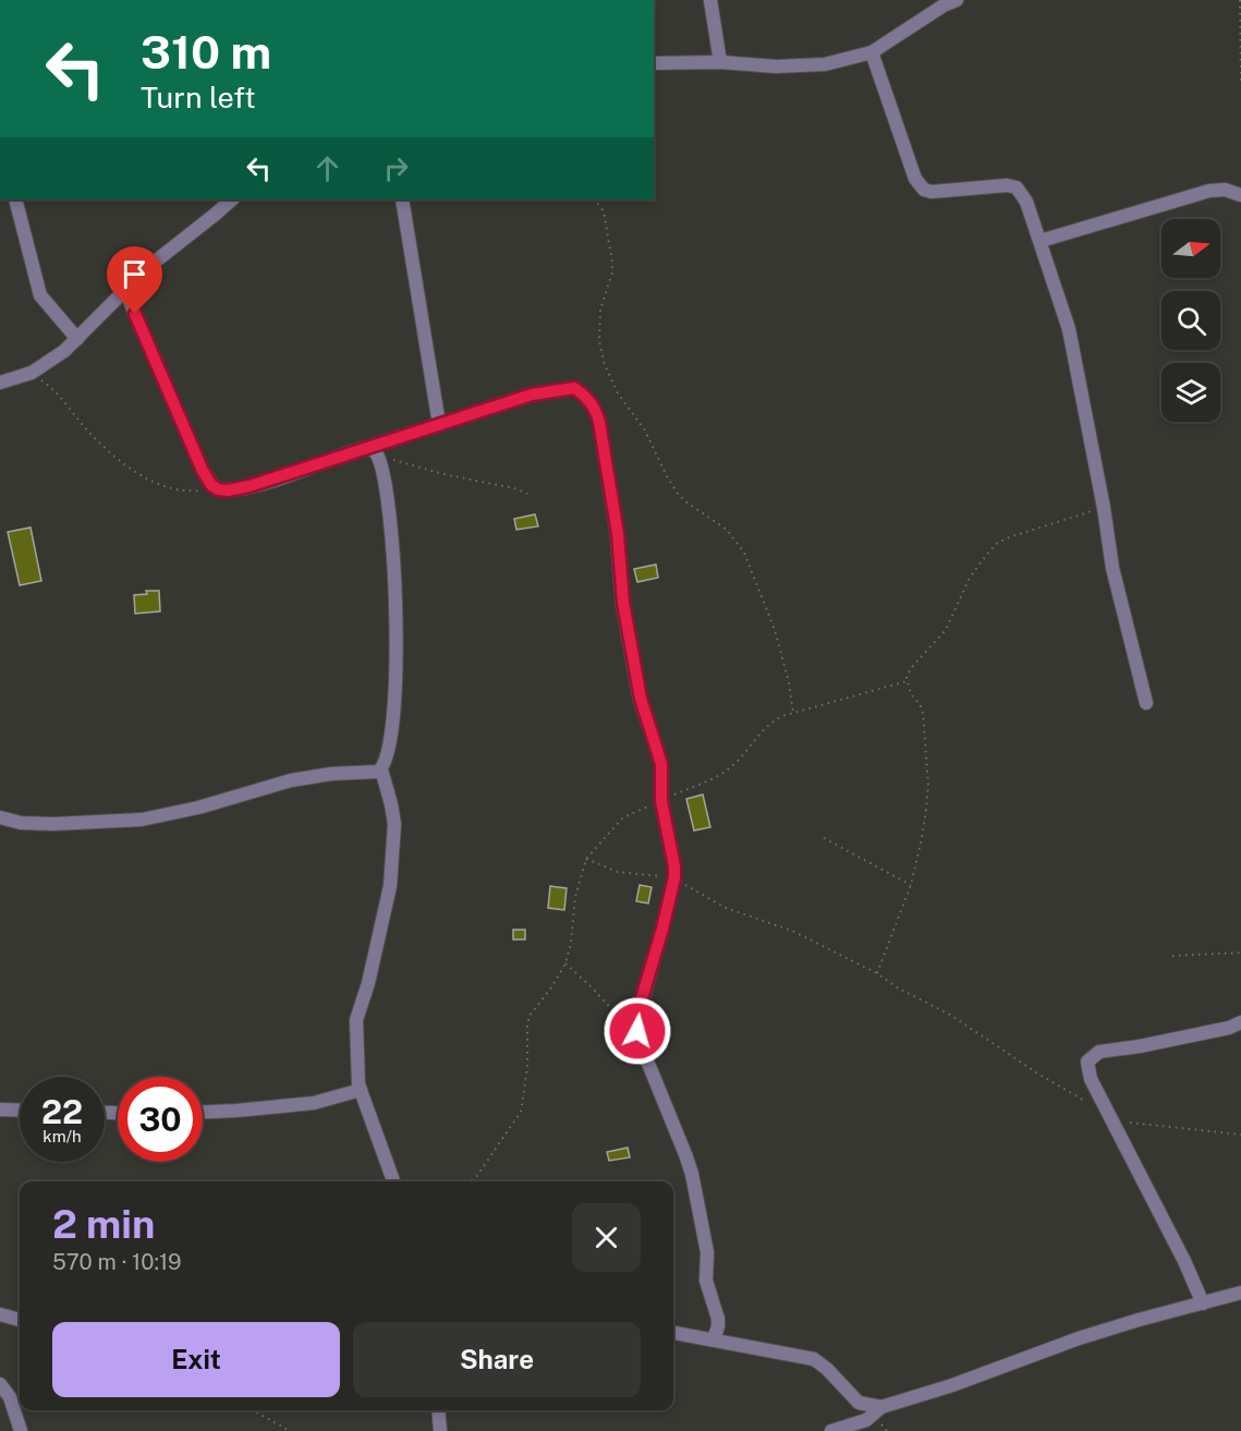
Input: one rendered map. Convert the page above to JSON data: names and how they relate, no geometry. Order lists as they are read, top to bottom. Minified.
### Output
{"north":"right","page":{"turn":["310 m","Turn left"],"speed":"22 km/h","limit":"30","heading":["2 min","570 m · 10:19"],"buttons":["Exit","Share"]}}
